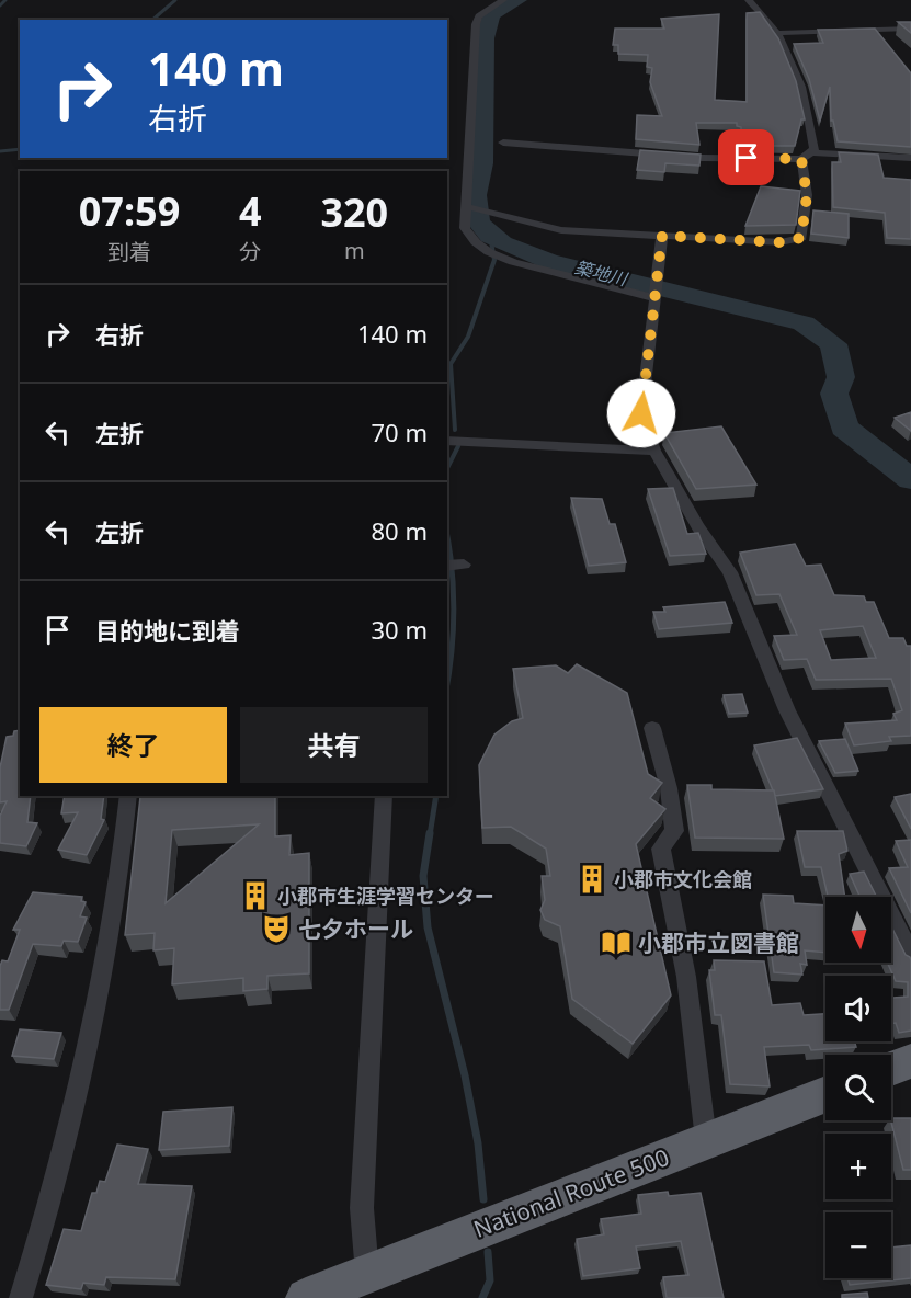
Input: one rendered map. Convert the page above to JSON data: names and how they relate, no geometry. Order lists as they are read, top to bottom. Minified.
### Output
{"streets":{"highway":["National Route 500"]},"water":["築地川"],"places":{"building":["小郡市文化会館","小郡市生涯学習センター"],"theatre":["七夕ホール"],"library":["小郡市立図書館"]},"north":"bottom","page":{"turn":["140 m","右折"],"eta":["07:59","到着","4","分","320","m"],"list":[{"name":"右折","value":"140 m"},{"name":"左折","value":"70 m"},{"name":"左折","value":"80 m"},{"name":"目的地に到着","value":"30 m"}],"buttons":["終了","共有"],"map_buttons":["+","−"]}}
